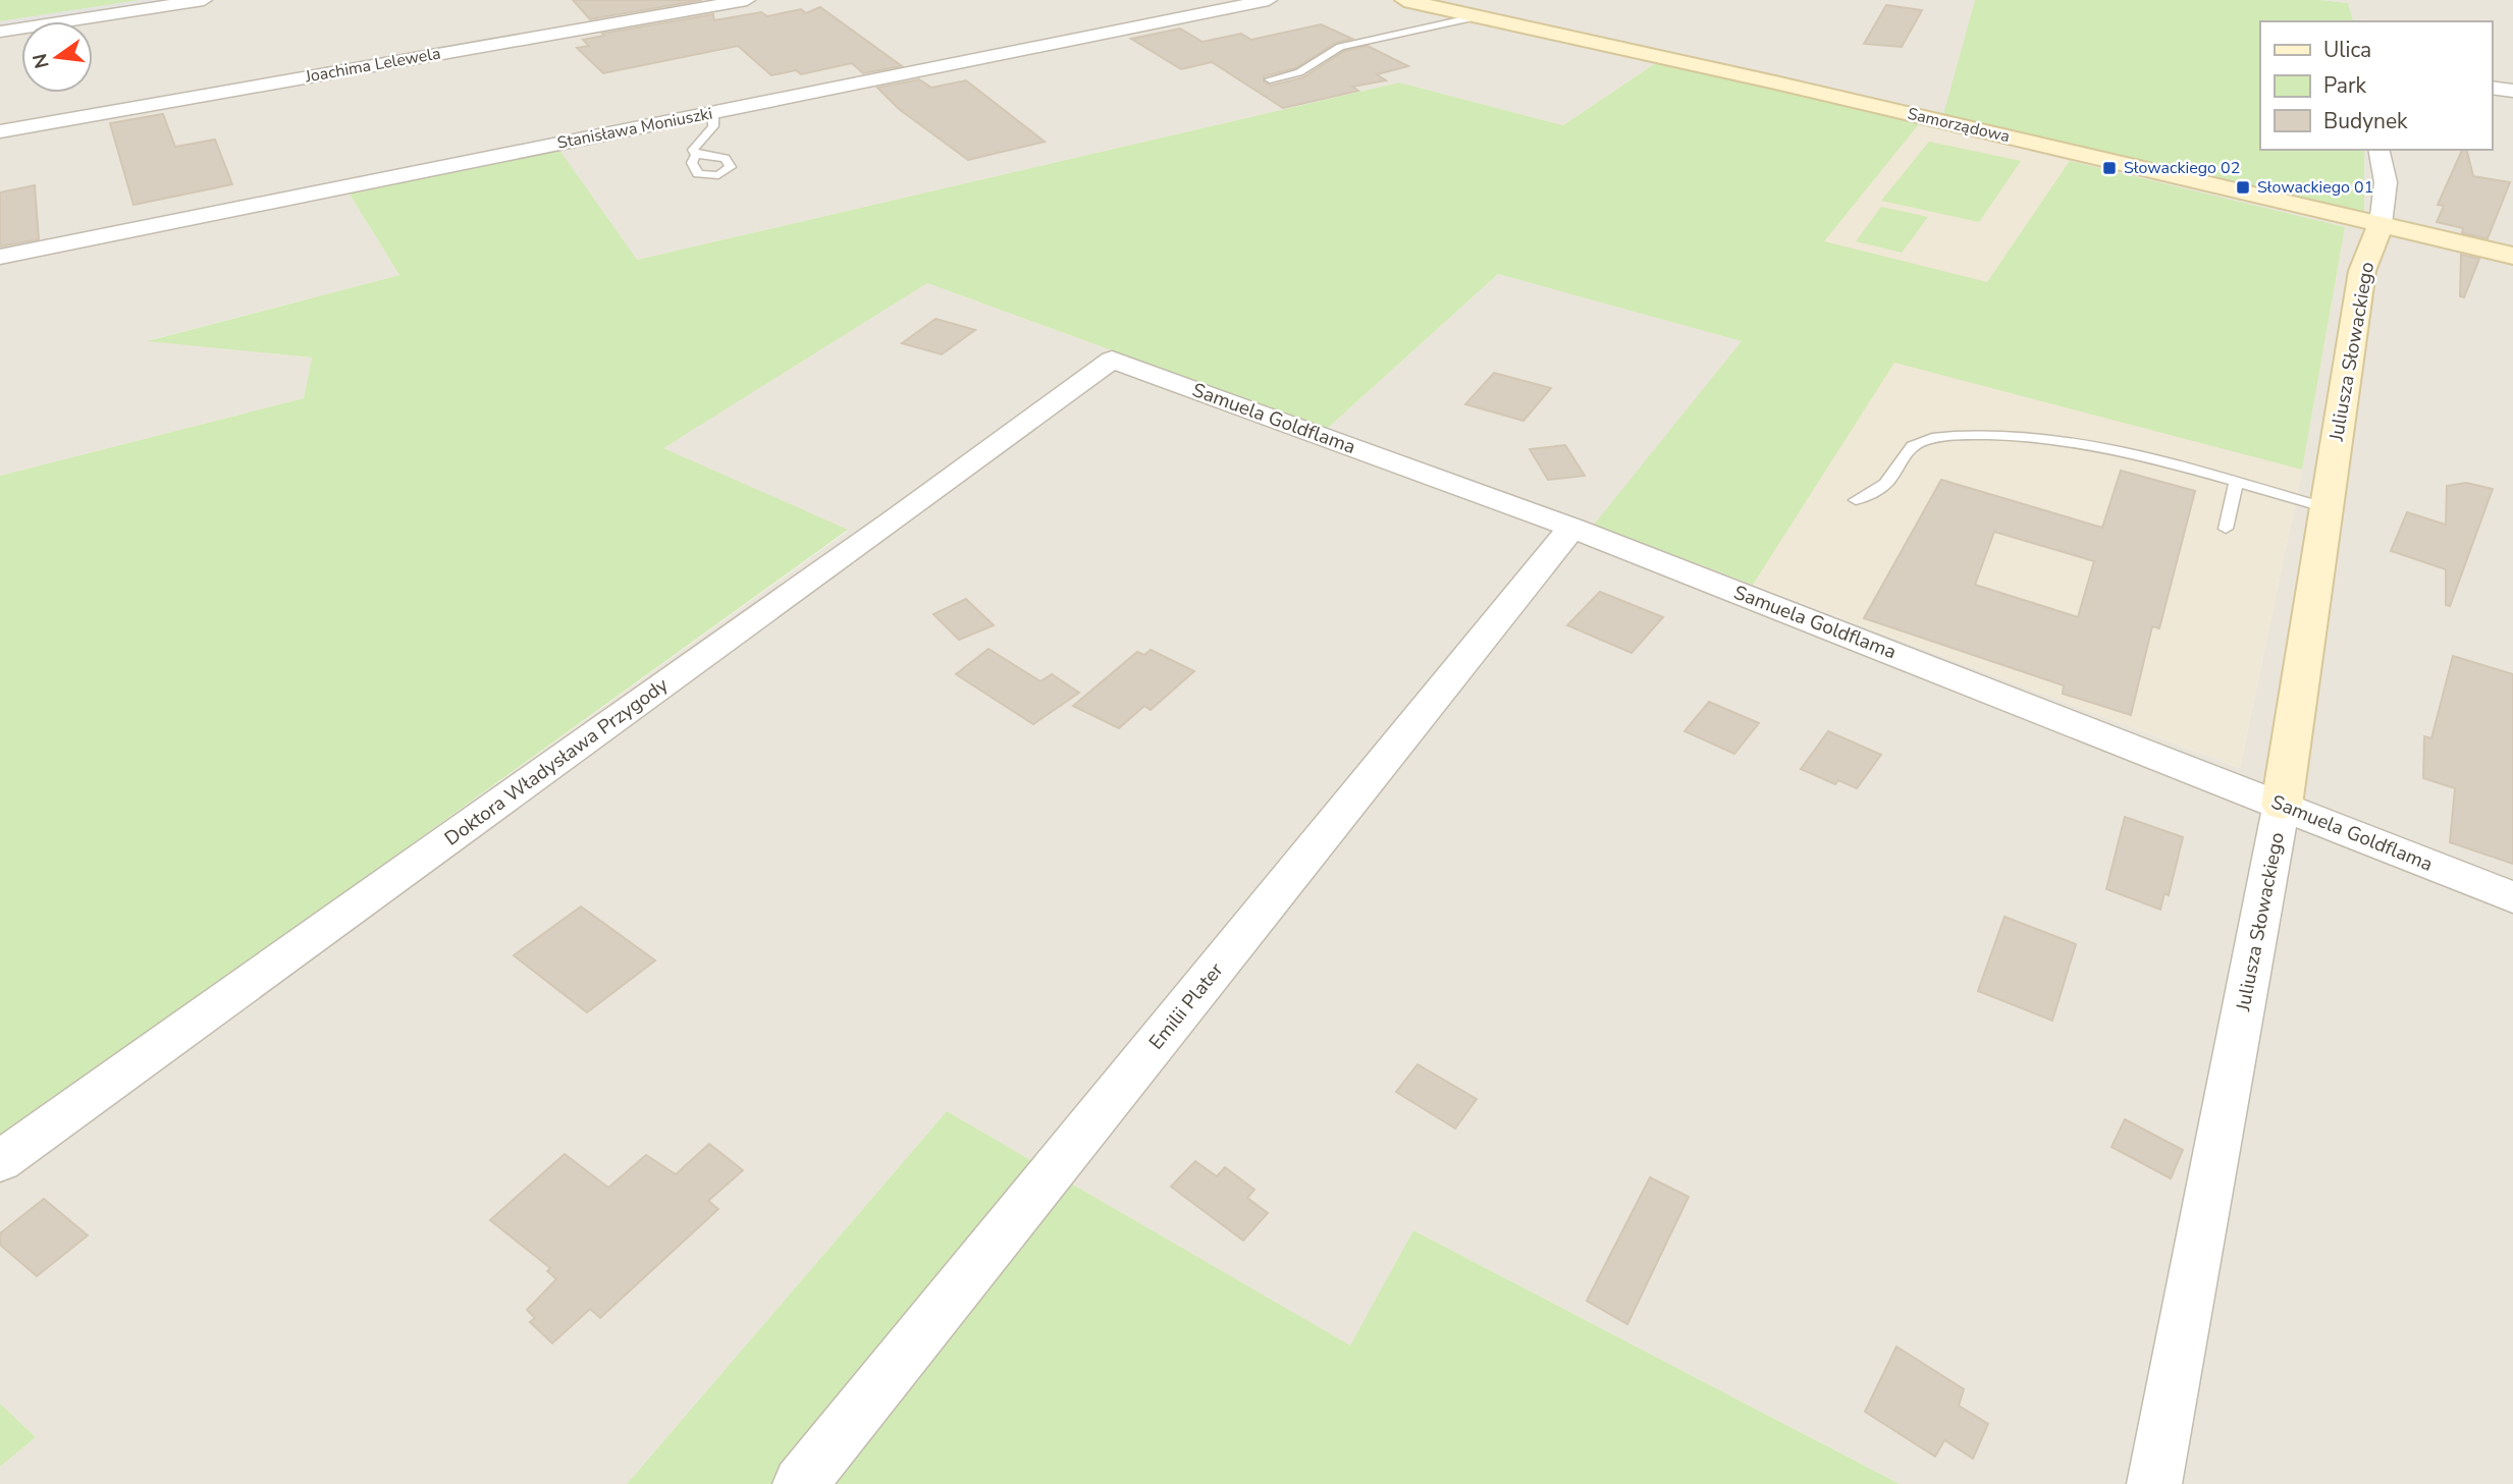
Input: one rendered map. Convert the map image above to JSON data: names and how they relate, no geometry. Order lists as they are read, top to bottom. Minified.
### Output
{"streets":{"street":["Joachima Lelewela","Samorządowa","Stanisława Moniuszki","Juliusza Słowackiego","Samuela Goldflama","Doktora Władysława Przygody","Emilii Plater"]},"crossings":[["Samorządowa","Juliusza Słowackiego"],["Juliusza Słowackiego","Samuela Goldflama"],["Samuela Goldflama","Doktora Władysława Przygody"],["Samuela Goldflama","Emilii Plater"]],"places":{"transit":["Słowackiego 02","Słowackiego 01"]},"legend":["Ulica","Park","Budynek"],"north":"left"}
